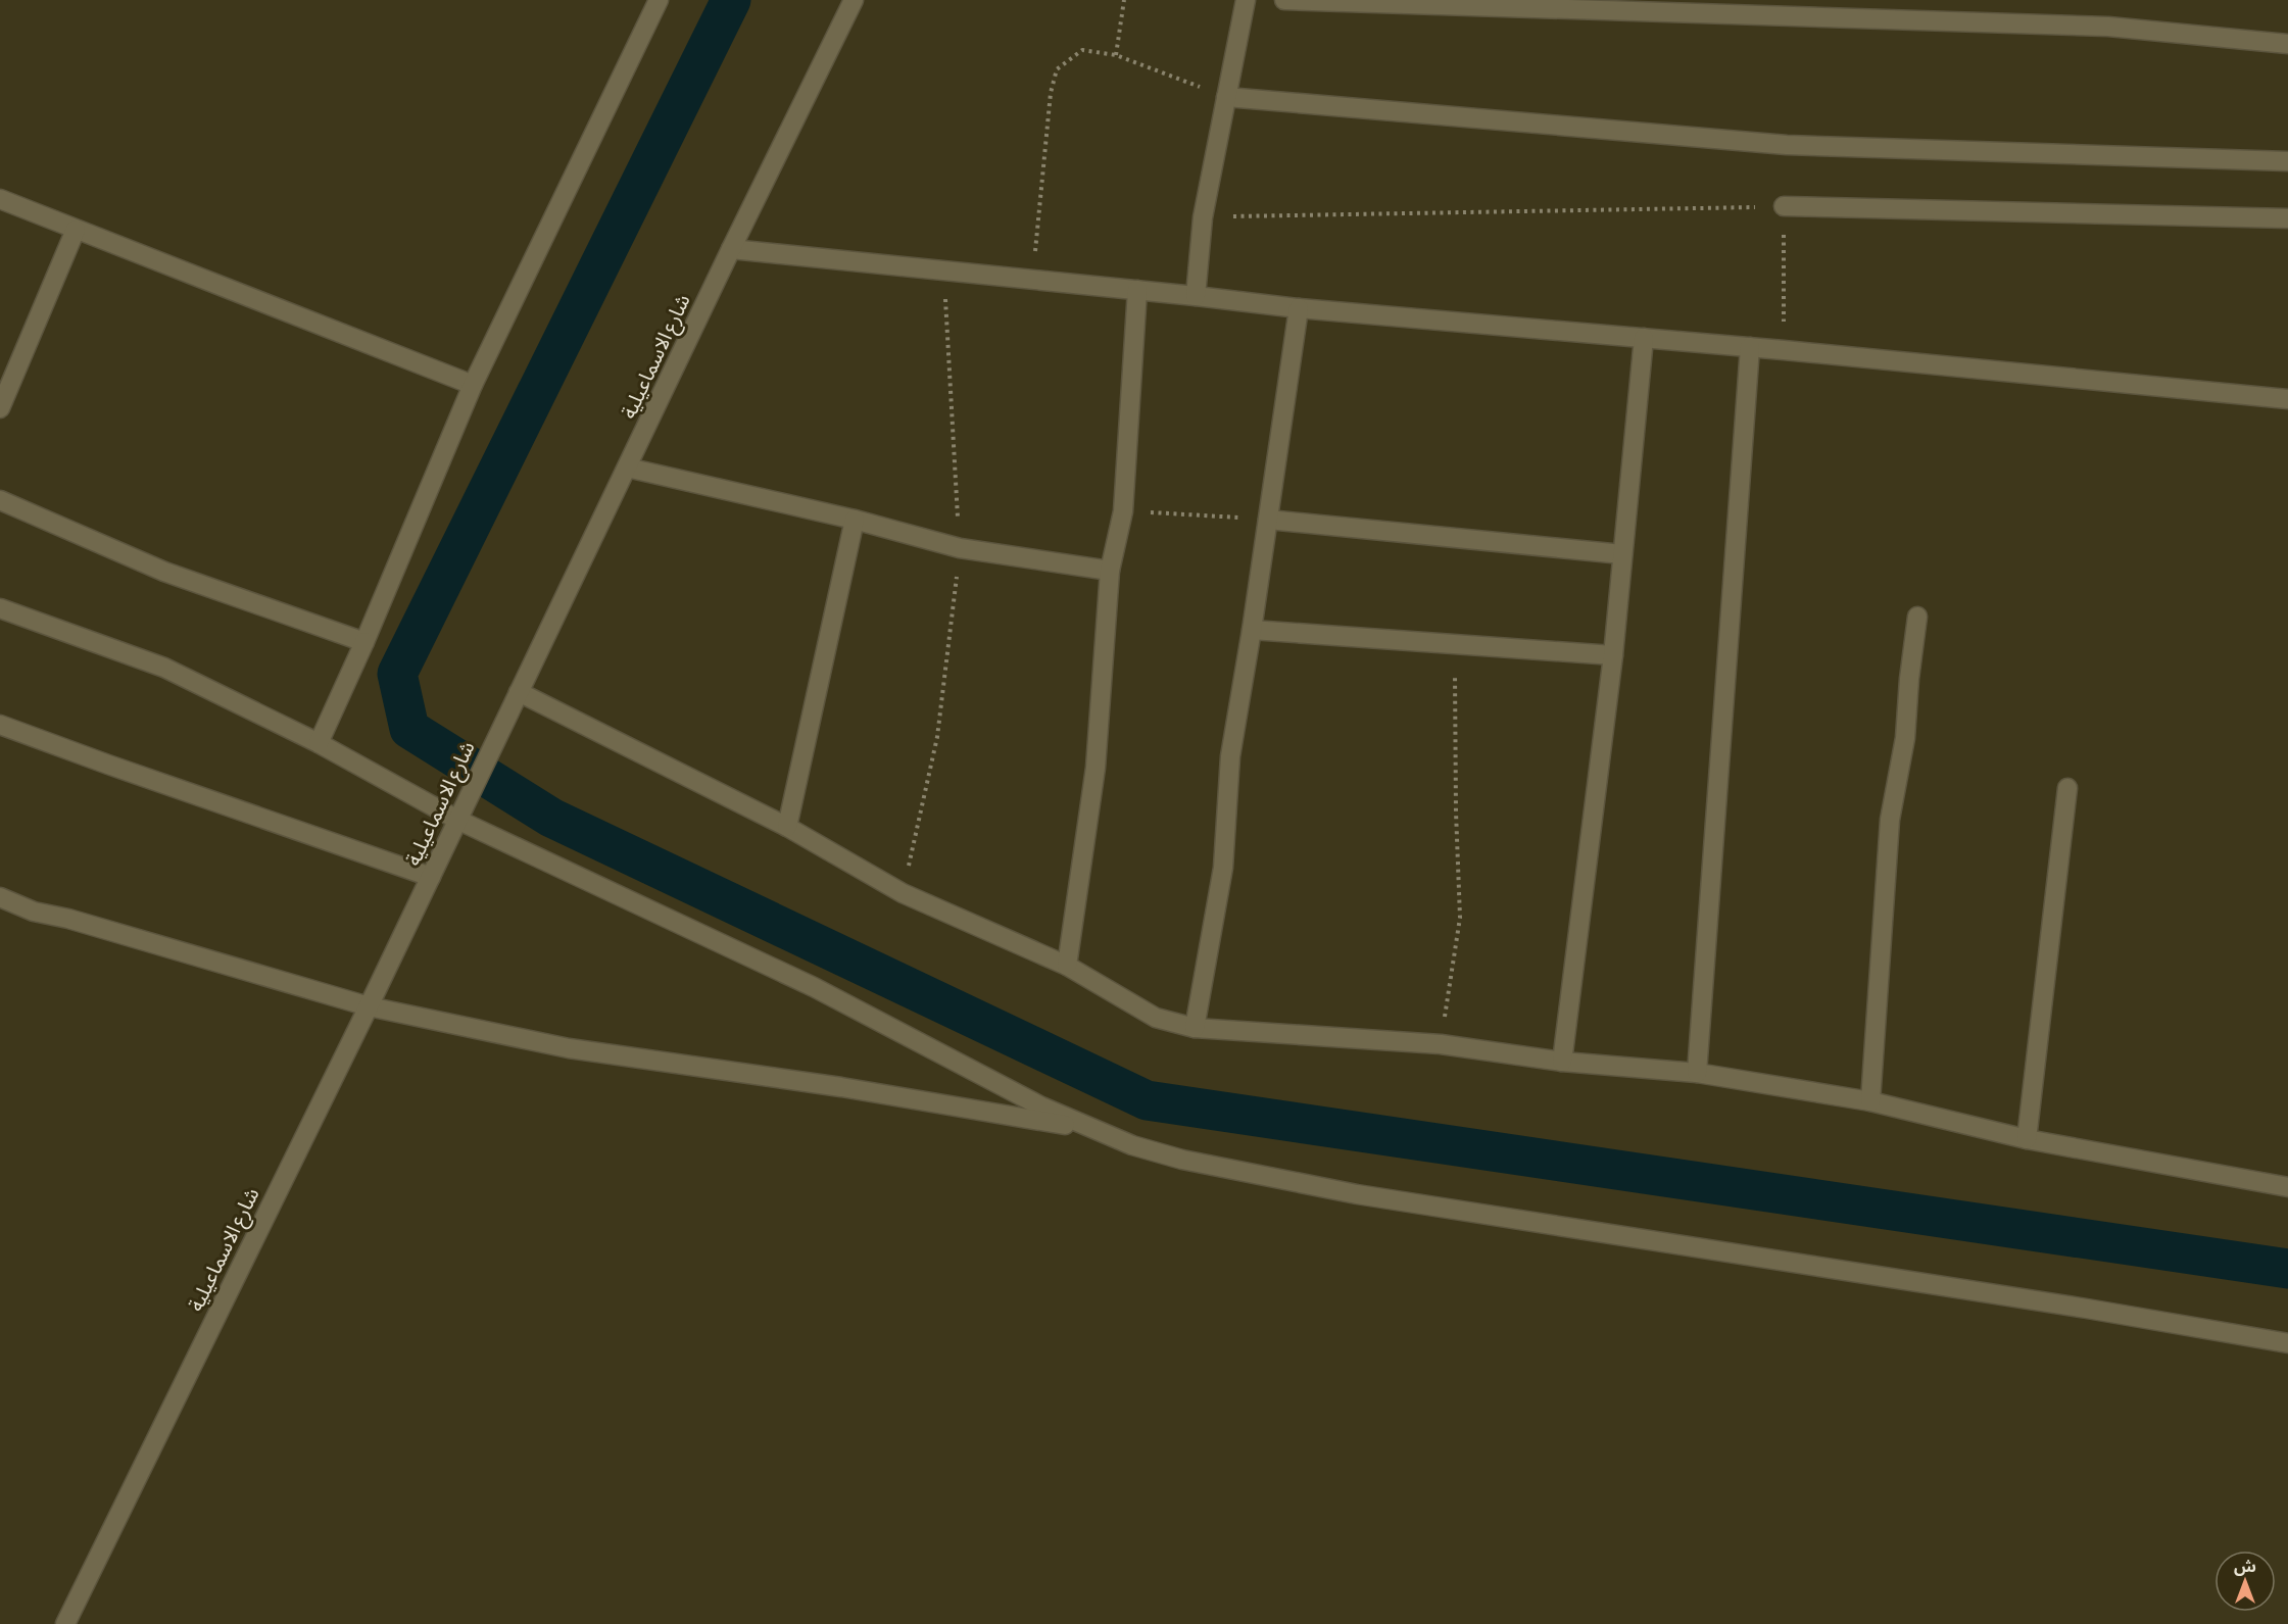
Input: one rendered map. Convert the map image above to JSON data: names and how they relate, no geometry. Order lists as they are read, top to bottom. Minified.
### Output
{"streets":{"street":["شارع الاسماعيلية"]},"north":"top"}
